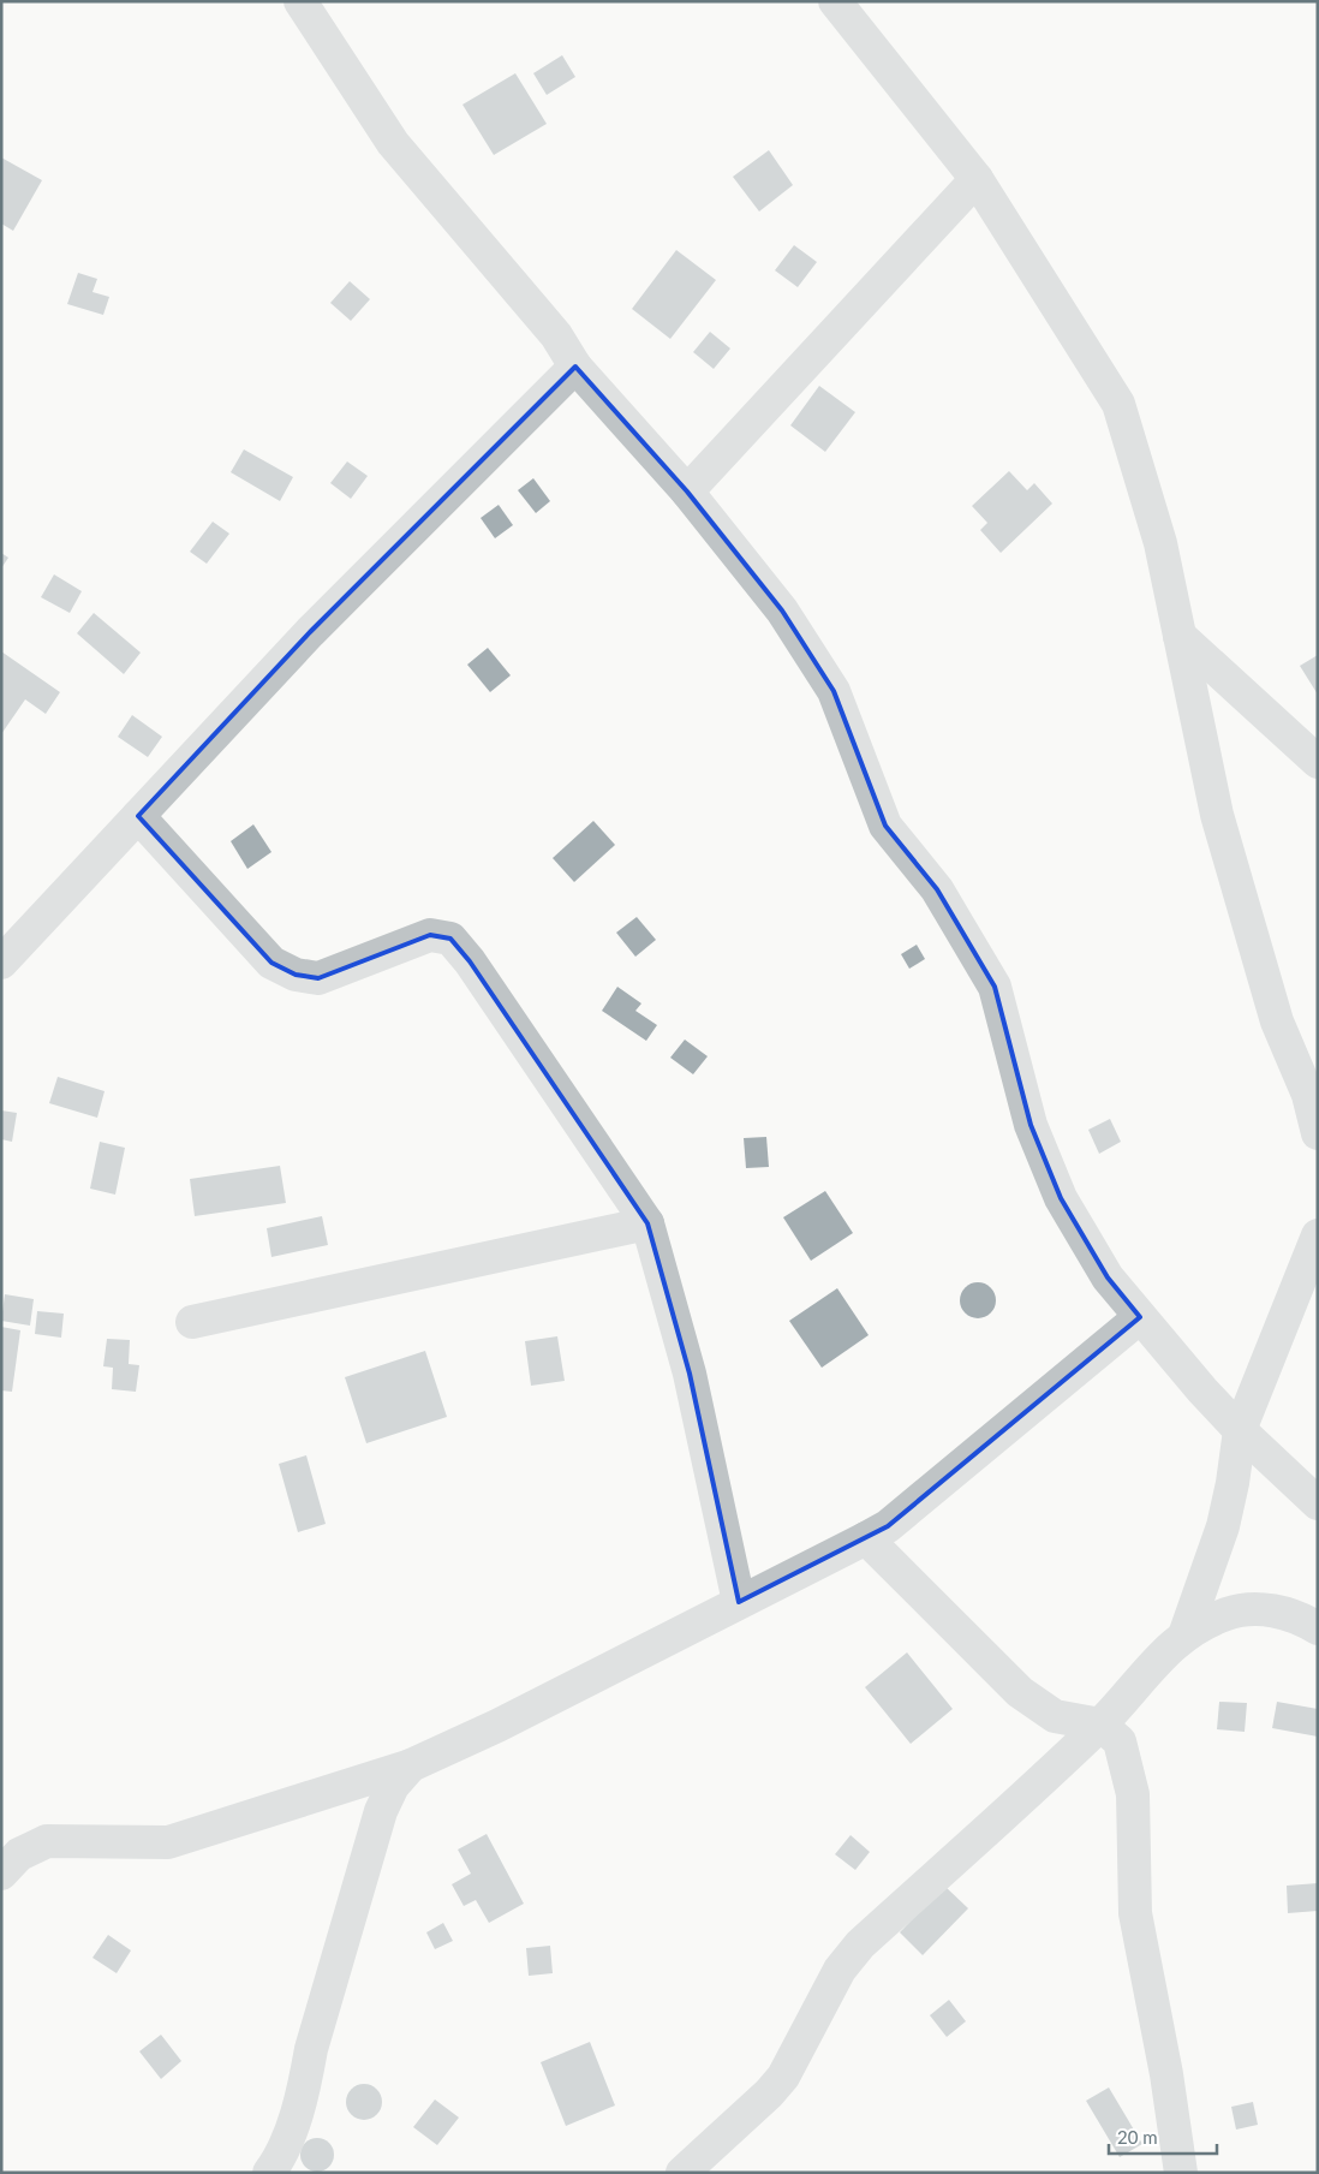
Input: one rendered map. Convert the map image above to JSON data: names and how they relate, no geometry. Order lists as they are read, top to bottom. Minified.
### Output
{"scale_bar":"20 m"}
